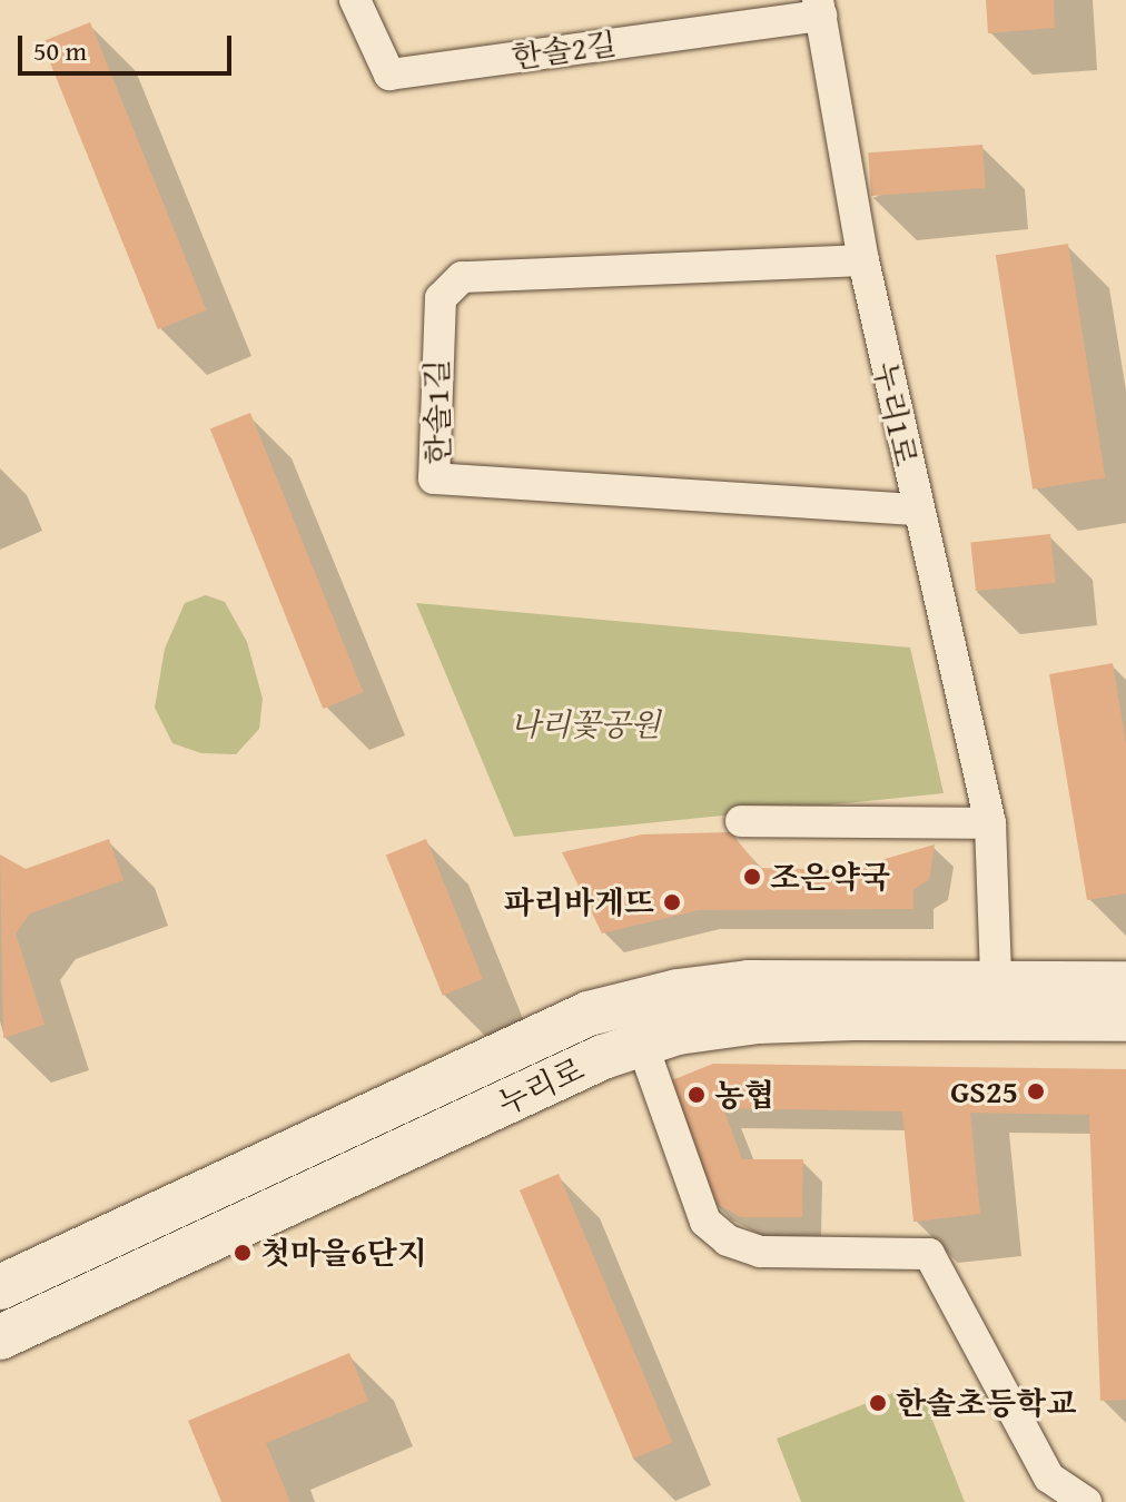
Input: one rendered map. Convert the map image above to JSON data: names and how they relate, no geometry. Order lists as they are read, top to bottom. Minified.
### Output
{"streets":{"street":["한솔2길","한솔1길","누리1로","누리로"]},"crossings":[["한솔2길","누리1로"],["한솔1길","누리1로"],["누리1로","누리로"]],"parks":["나리꽃공원"],"places":["조은약국","파리바게뜨","GS25","농협","첫마을6단지","한솔초등학교"],"scale_bar":"50 m"}
